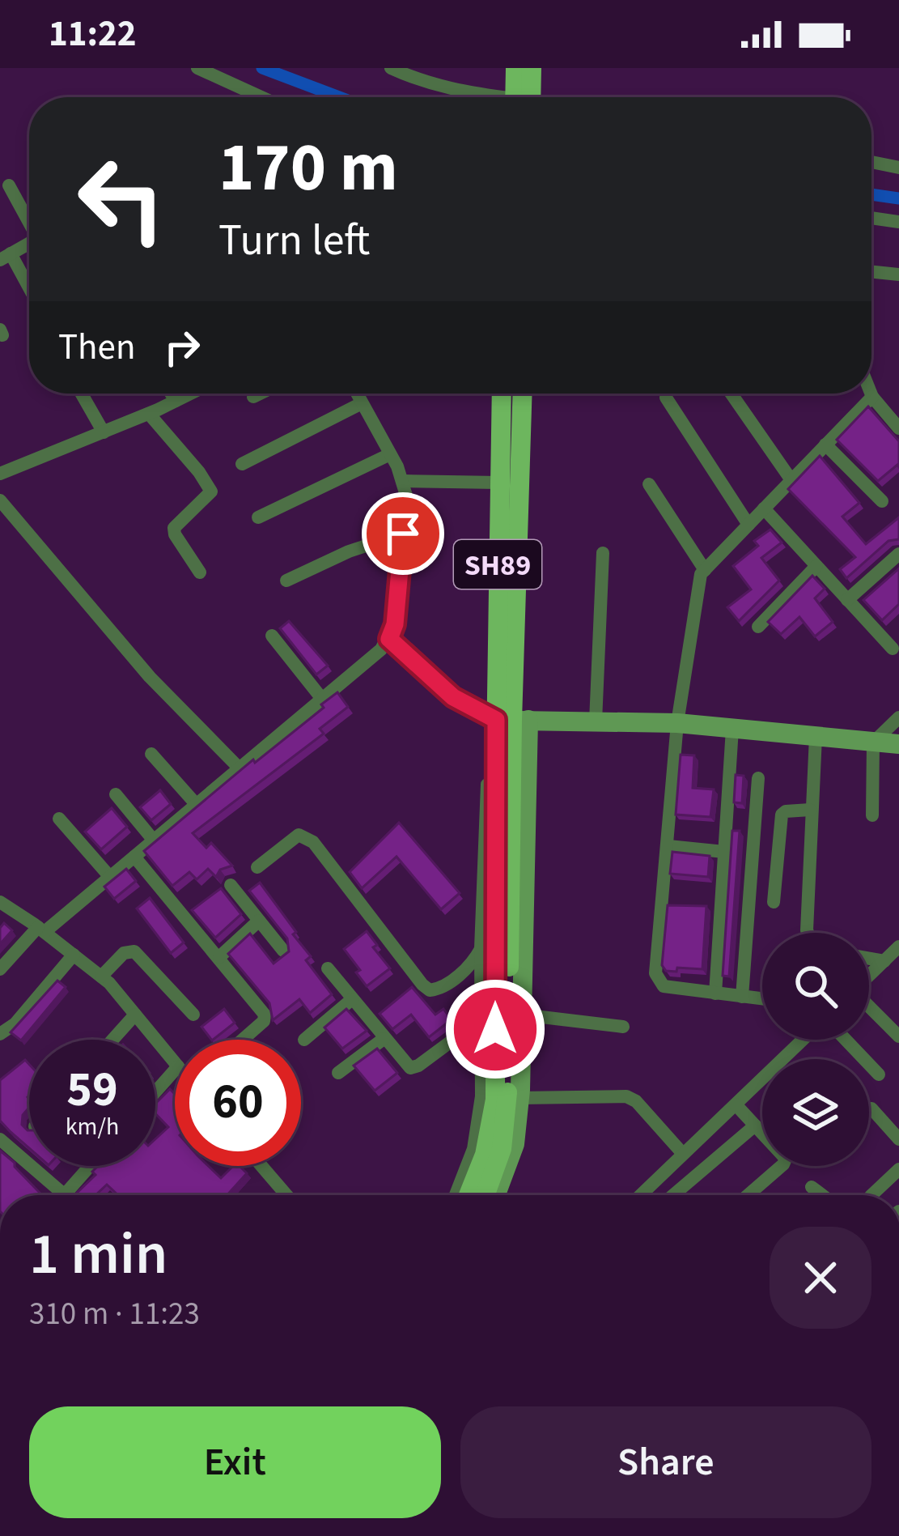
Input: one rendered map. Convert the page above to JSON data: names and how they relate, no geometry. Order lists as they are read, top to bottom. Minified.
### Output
{"streets":{"main road":["SH89"]},"page":{"status":"11:22","turn":["170 m","Turn left"],"then":"Then","speed":"59 km/h","limit":"60","heading":["1 min","310 m · 11:23"],"buttons":["Exit","Share"]}}
